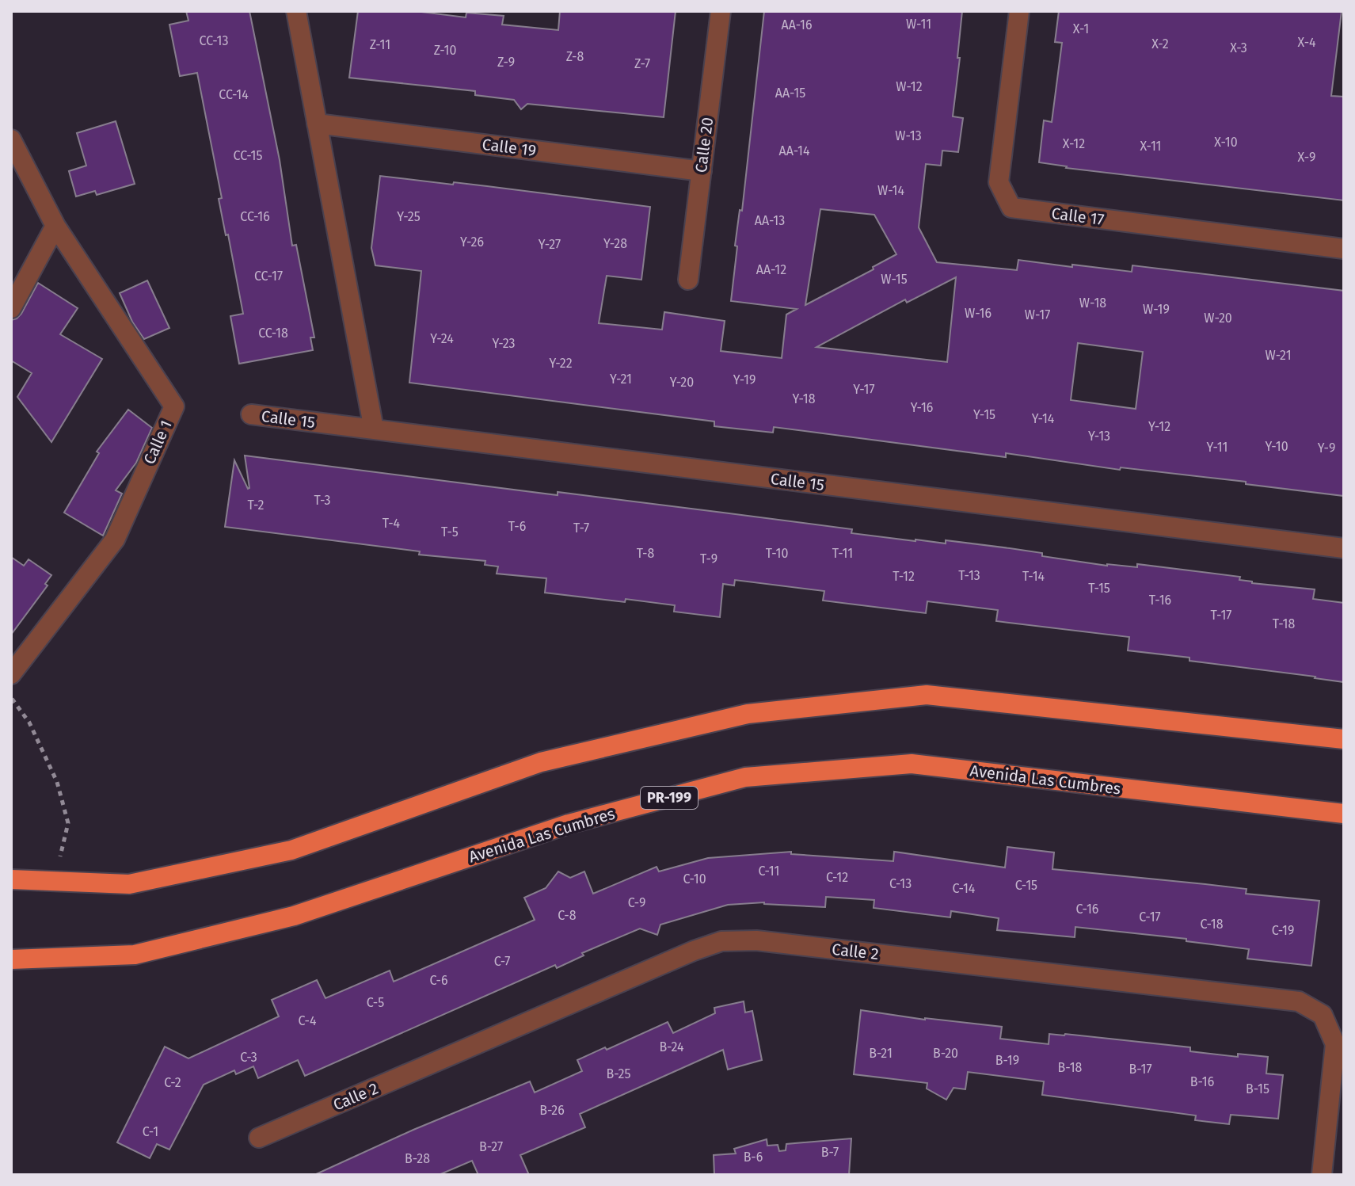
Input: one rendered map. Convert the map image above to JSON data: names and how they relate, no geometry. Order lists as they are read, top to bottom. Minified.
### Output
{"streets":{"highway":["Avenida Las Cumbres","PR-199"],"street":["Calle 20","Calle 19","Calle 17","Calle 15","Calle 1","Calle 2"]},"crossings":[["Calle 20","Calle 19"]],"house_numbers":["W-11","AA-16","X-1","CC-13","X-4","X-2","Z-11","X-3","Z-10","Z-8","Z-9","Z-7","W-12","AA-15","CC-14","W-13","X-10","X-12","X-11","AA-14","CC-15","X-9","W-14","CC-16","Y-25","AA-13","Y-26","Y-28","Y-27","AA-12","CC-17","W-15","W-18","W-19","W-16","W-17","W-20","CC-18","Y-24","Y-23","W-21","Y-22","Y-21","Y-19","Y-20","Y-17","Y-18","Y-16","Y-15","Y-14","Y-12","Y-13","Y-10","Y-11","Y-9","T-3","T-2","T-4","T-6","T-7","T-5","T-8","T-10","T-11","T-9","T-13","T-12","T-14","T-15","T-16","T-17","T-18","C-11","C-12","C-10","C-13","C-15","C-14","C-9","C-16","C-8","C-17","C-18","C-19","C-7","C-6","C-5","C-4","B-24","B-21","B-20","C-3","B-19","B-18","B-17","B-25","B-16","C-2","B-15","B-26","C-1","B-27","B-7","B-6","B-28"]}
